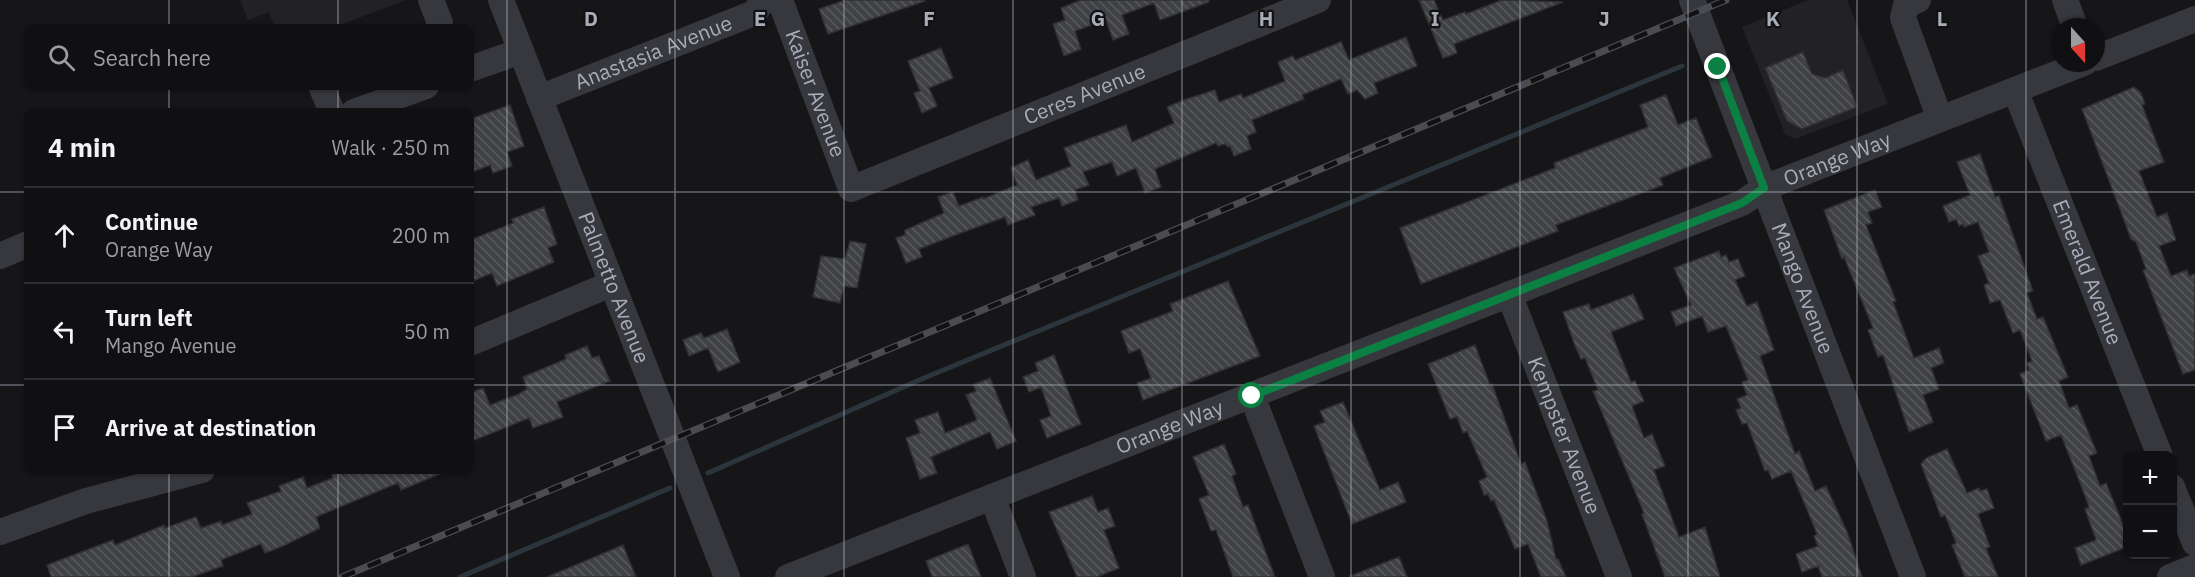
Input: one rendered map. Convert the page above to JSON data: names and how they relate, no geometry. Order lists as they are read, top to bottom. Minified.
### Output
{"streets":{"street":["Anastasia Avenue","Kaiser Avenue","Ceres Avenue","Orange Way","Emerald Avenue","Mango Avenue","Palmetto Avenue","Kempster Avenue"]},"crossings":[["Anastasia Avenue","Palmetto Avenue"],["Kaiser Avenue","Ceres Avenue"],["Orange Way","Emerald Avenue"],["Orange Way","Mango Avenue"],["Orange Way","Kempster Avenue"]],"north":"bottom","page":{"search":"Search here","heading":["4 min","Walk · 250 m"],"list":[["Continue","Orange Way","200 m"],["Turn left","Mango Avenue","50 m"],"Arrive at destination"],"map_buttons":["+","−"]},"grid":{"columns":["D","E","F","G","H","I","J","K","L"]}}
